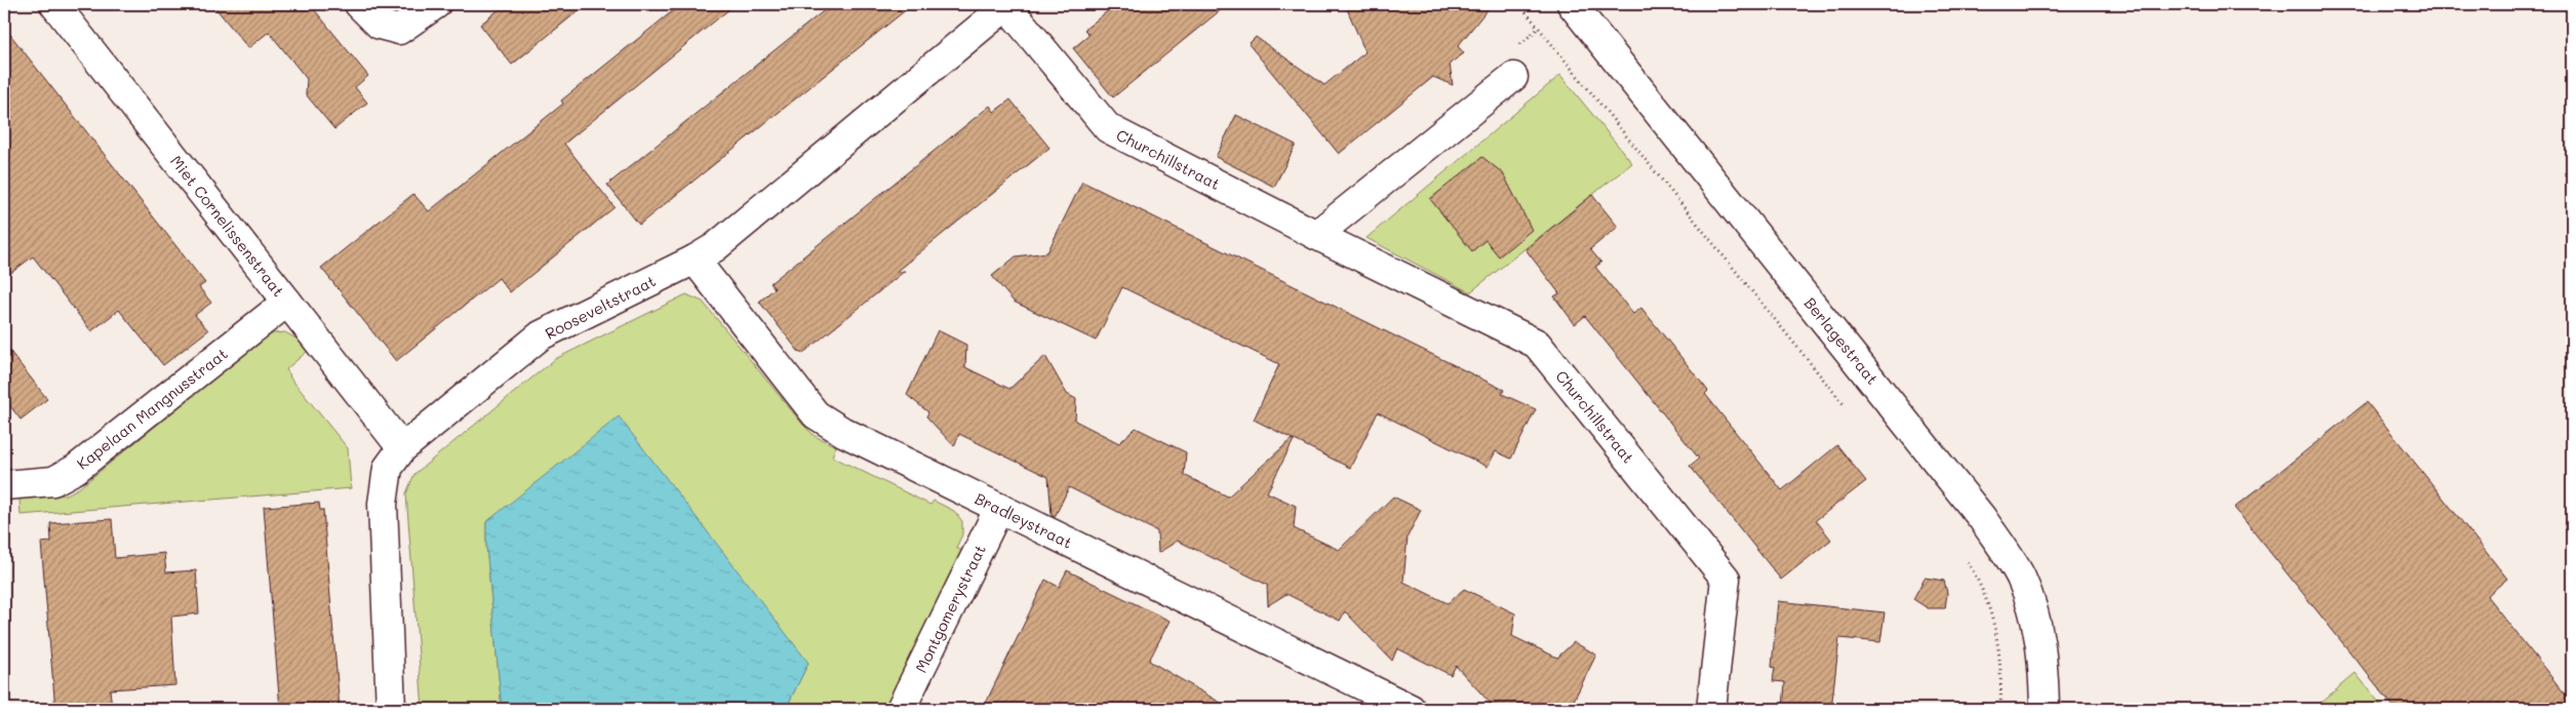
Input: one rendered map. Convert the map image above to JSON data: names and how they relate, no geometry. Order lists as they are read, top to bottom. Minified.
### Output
{"streets":{"street":["Churchillstraat","Miet Cornelissenstraat","Rooseveltstraat","Berlagestraat","Kapelaan Mangnusstraat","Bradleystraat","Montgomerystraat"]},"crossings":[["Churchillstraat","Rooseveltstraat"],["Miet Cornelissenstraat","Rooseveltstraat"],["Miet Cornelissenstraat","Kapelaan Mangnusstraat"],["Rooseveltstraat","Bradleystraat"],["Bradleystraat","Montgomerystraat"]]}
